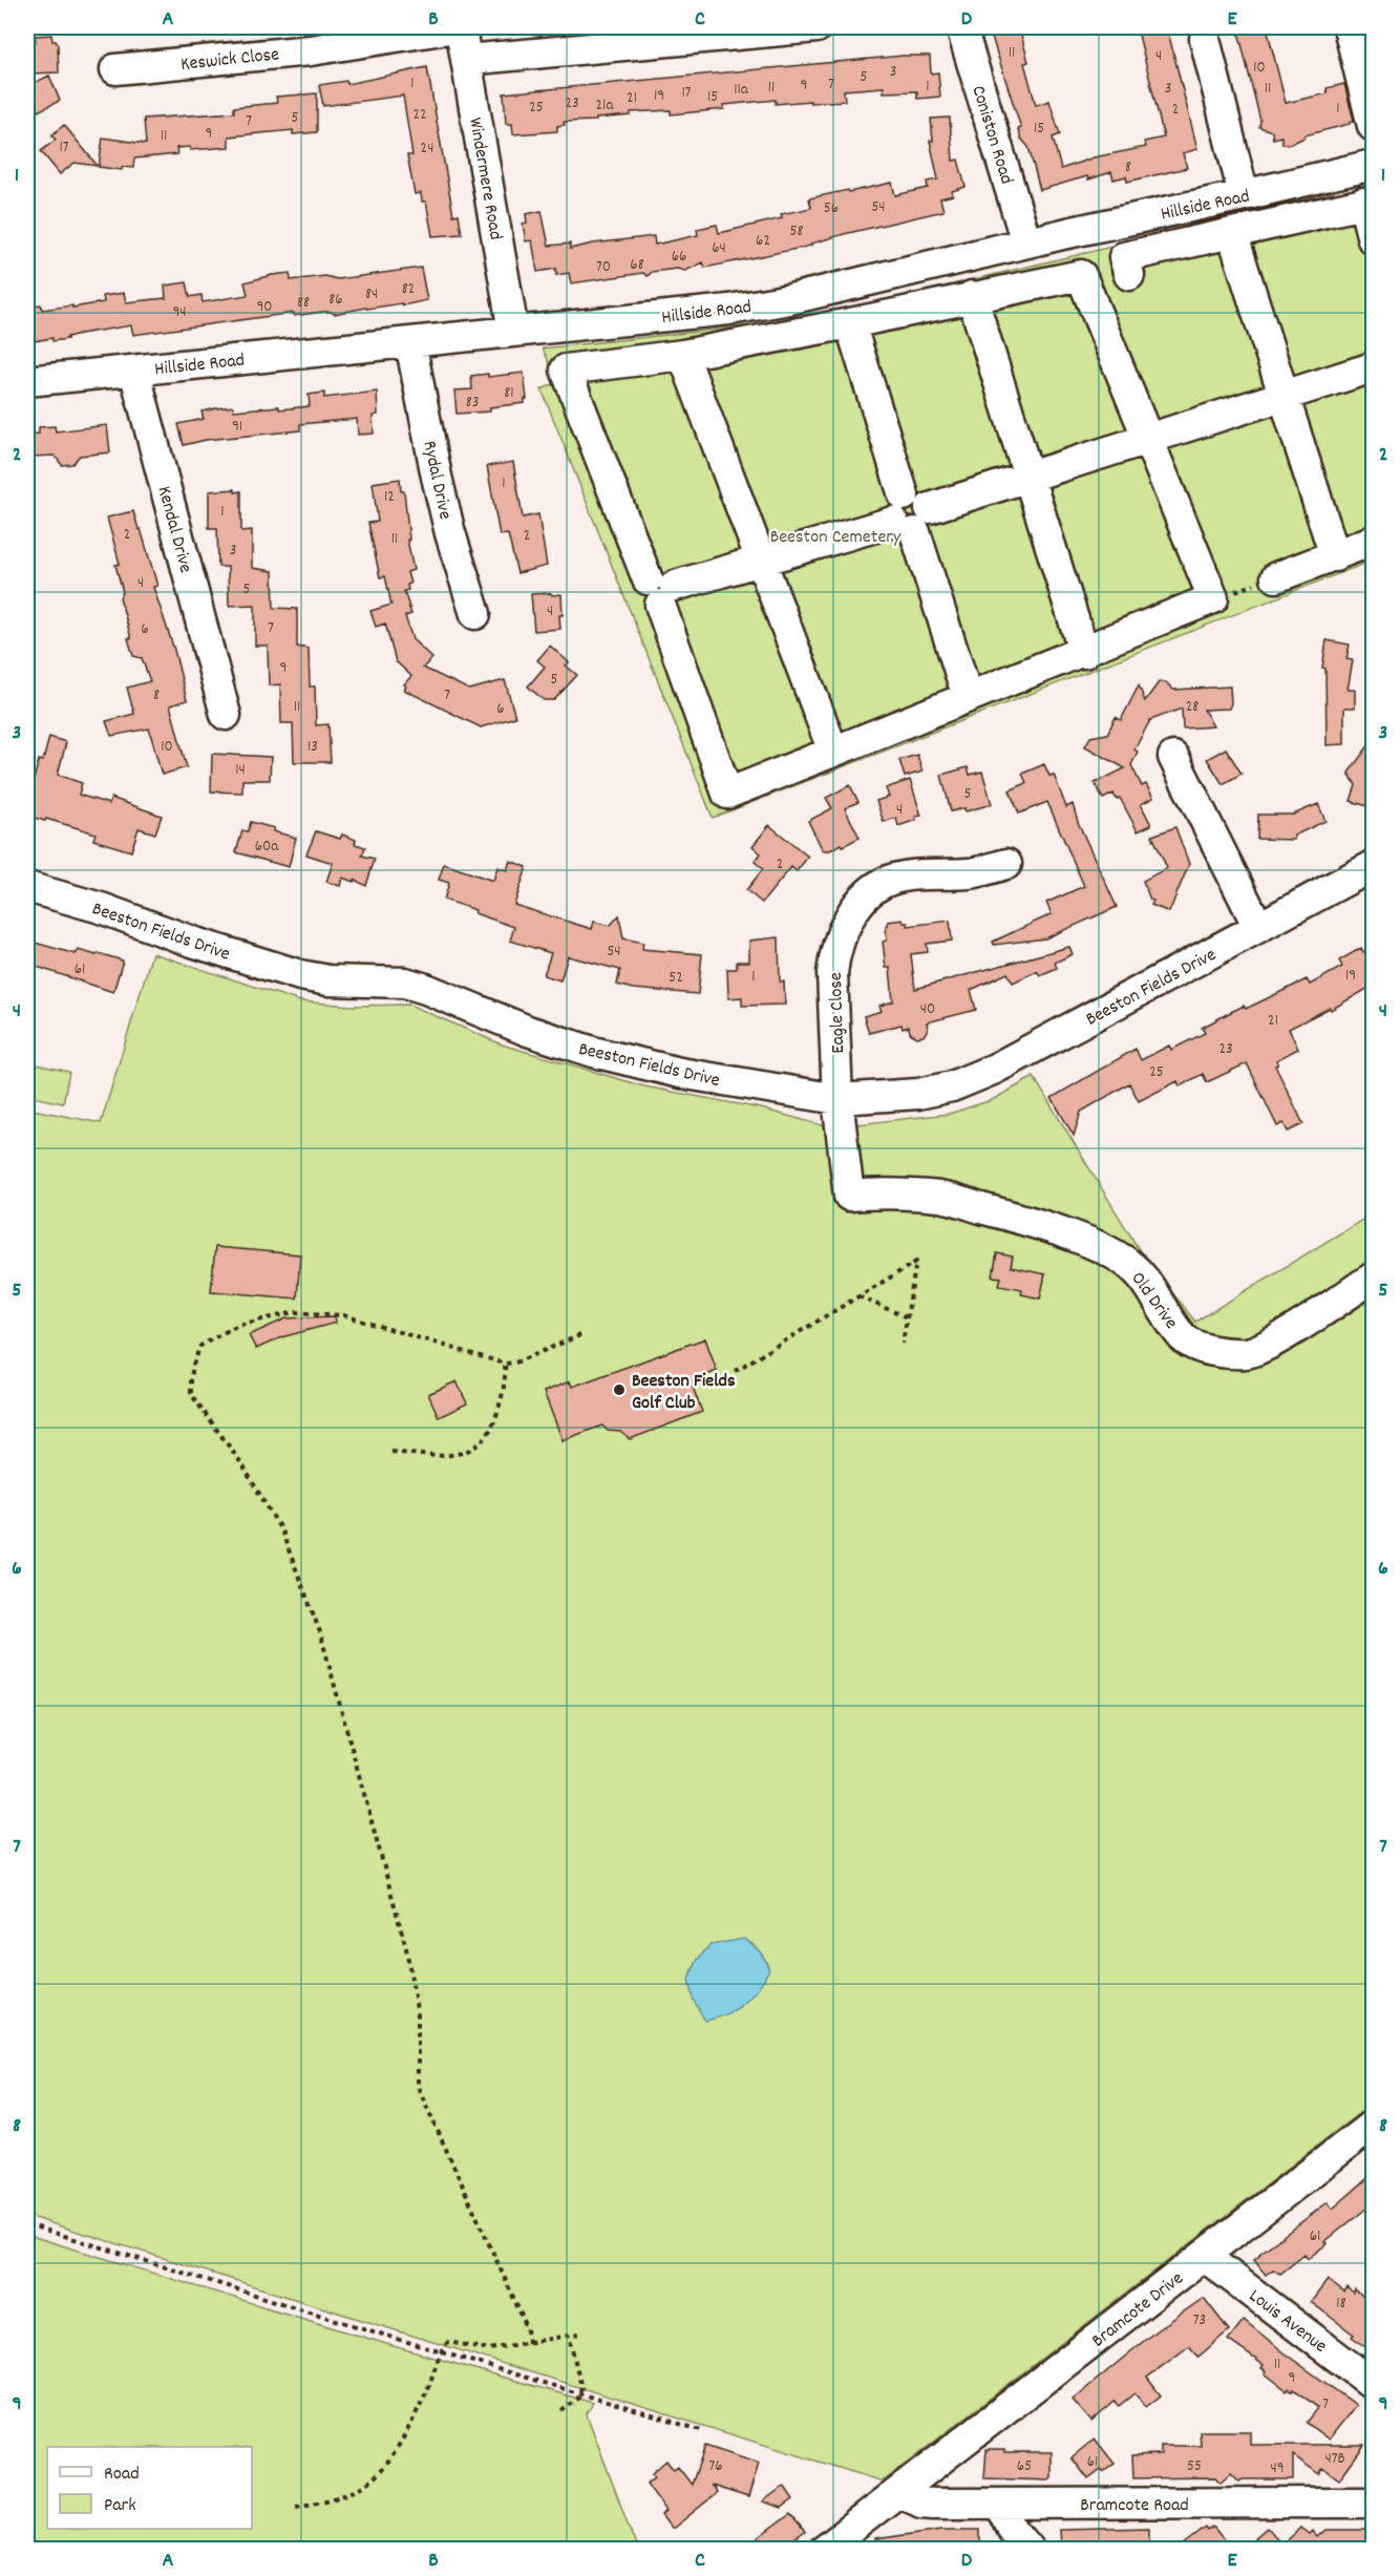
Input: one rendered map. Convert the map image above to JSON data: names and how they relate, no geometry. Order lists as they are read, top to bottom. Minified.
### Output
{"streets":{"street":["Keswick Close","Coniston Road","Windermere Road","Hillside Road","Rydal Drive","Kendal Drive","Beeston Fields Drive","Eagle Close","Old Drive","Bramcote Drive","Louis Avenue","Bramcote Road"]},"crossings":[["Keswick Close","Windermere Road"],["Coniston Road","Hillside Road"],["Windermere Road","Hillside Road"],["Hillside Road","Rydal Drive"],["Hillside Road","Kendal Drive"],["Beeston Fields Drive","Eagle Close"],["Eagle Close","Old Drive"],["Bramcote Drive","Louis Avenue"],["Bramcote Drive","Bramcote Road"]],"parks":["Beeston Cemetery"],"places":["Beeston Fields Golf Club"],"house_numbers":["11","4","10","3","5","1","7","9","1","11","3","11","11a","17","19","15","21","23","21a","25","1","2","22","5","7","15","9","11","17","24","8","54","56","58","62","64","66","68","70","82","84","86","88","90","94","81","83","91","1","12","1","2","2","11","3","4","5","4","7","6","9","5","8","7","11","28","6","10","13","14","5","4","60a","2","54","61","19","1","52","40","21","23","25","61","18","73","11","9","7","47B","61","76","65","55","49"],"legend":["Road","Park"],"grid":{"columns":["A","B","C","D","E"],"rows":["1","2","3","4","5","6","7","8","9"]}}
